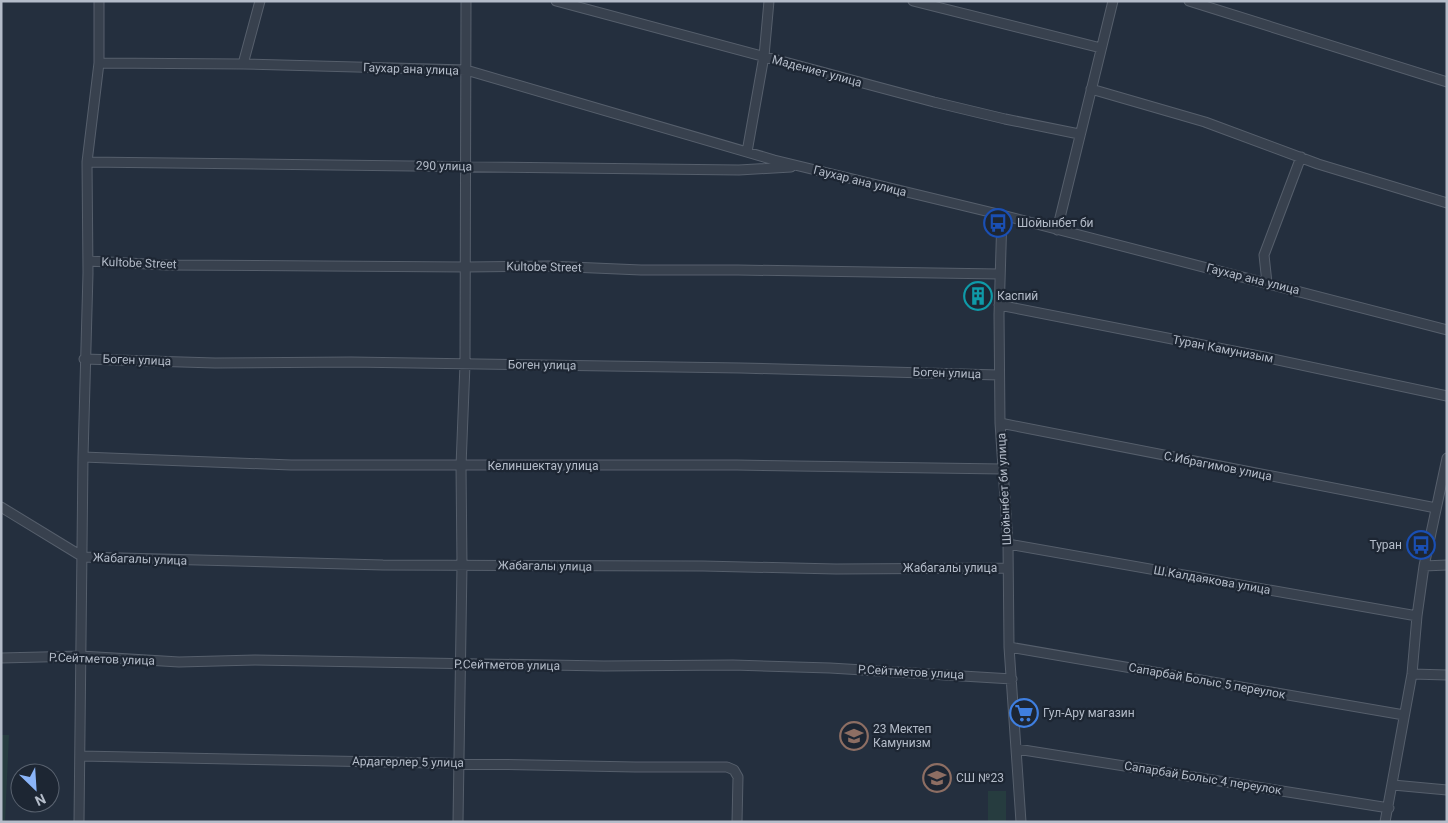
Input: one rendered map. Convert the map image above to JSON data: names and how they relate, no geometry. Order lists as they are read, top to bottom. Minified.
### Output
{"streets":{"street":["Гаухар ана улица","Мадениет улица","290 улица","Kultobe Street","Туран Камунизым","Боген улица","Келиншектау улица","С.Ибрагимов улица","Шойынбет би улица","Жабагалы улица","Ш.Калдаякова улица","Р.Сейтметов улица","Сапарбай Болыс 5 переулок","Ардагерлер 5 улица","Сапарбай Болыс 4 переулок"]},"crossings":[["Гаухар ана улица","290 улица"],["Гаухар ана улица","Шойынбет би улица"],["Kultobe Street","Шойынбет би улица"],["Туран Камунизым","Шойынбет би улица"],["Боген улица","Шойынбет би улица"],["Келиншектау улица","Шойынбет би улица"],["С.Ибрагимов улица","Шойынбет би улица"],["Шойынбет би улица","Жабагалы улица"],["Шойынбет би улица","Ш.Калдаякова улица"],["Шойынбет би улица","Р.Сейтметов улица"],["Шойынбет би улица","Сапарбай Болыс 5 переулок"],["Шойынбет би улица","Сапарбай Болыс 4 переулок"]],"places":{"bus stop":["Шойынбет би","Туран"],"building":["Каспий"],"supermarket":["Гул-Ару магазин"],"school or university":["23 Мектеп Камунизм","СШ №23"]},"north":"bottom right"}
